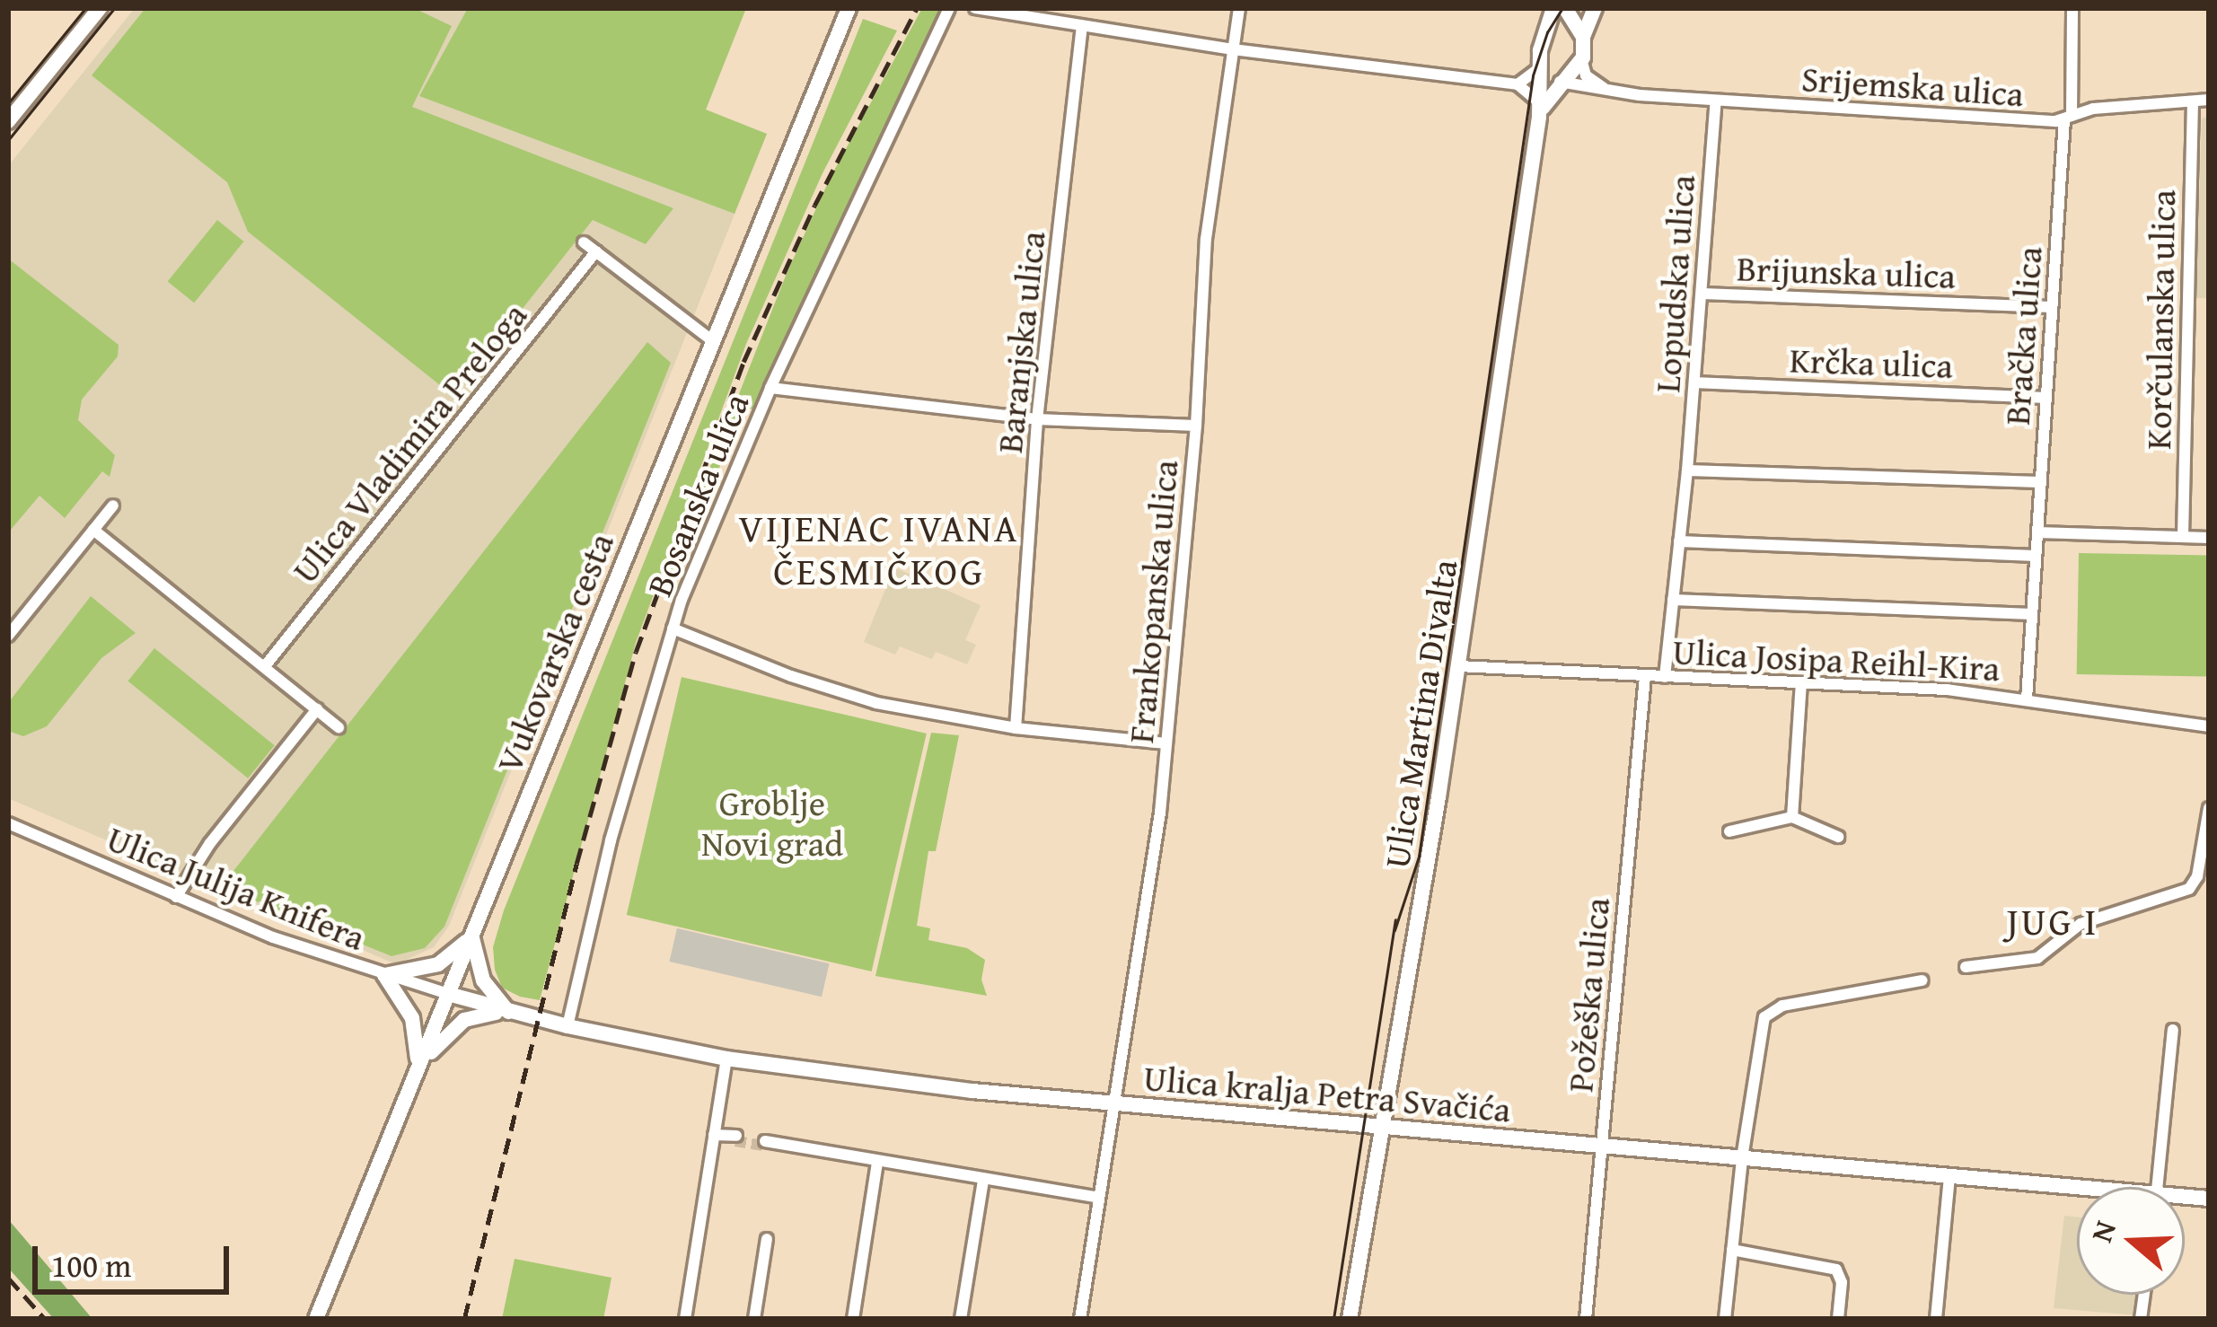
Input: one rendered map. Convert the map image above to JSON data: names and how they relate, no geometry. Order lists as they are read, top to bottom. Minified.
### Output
{"streets":{"main road":["Vukovarska cesta","Ulica Martina Divalta","Ulica kralja Petra Svačića"],"street":["Srijemska ulica","Brijunska ulica","Lopudska ulica","Korčulanska ulica","Bračka ulica","Baranjska ulica","Krčka ulica","Ulica Vladimira Preloga","Bosanska ulica","Frankopanska ulica","Ulica Josipa Reihl-Kira","Ulica Julija Knifera","Požeška ulica"]},"crossings":[["Srijemska ulica","Lopudska ulica"],["Srijemska ulica","Korčulanska ulica"],["Srijemska ulica","Bračka ulica"],["Srijemska ulica","Ulica Martina Divalta"],["Brijunska ulica","Lopudska ulica"],["Brijunska ulica","Bračka ulica"],["Lopudska ulica","Krčka ulica"],["Lopudska ulica","Ulica Josipa Reihl-Kira"],["Bračka ulica","Krčka ulica"],["Bračka ulica","Ulica Josipa Reihl-Kira"],["Bosanska ulica","Ulica kralja Petra Svačića"],["Frankopanska ulica","Ulica kralja Petra Svačića"],["Vukovarska cesta","Ulica Julija Knifera"],["Vukovarska cesta","Ulica kralja Petra Svačića"],["Ulica Josipa Reihl-Kira","Ulica Martina Divalta"],["Ulica Josipa Reihl-Kira","Požeška ulica"],["Ulica Martina Divalta","Ulica kralja Petra Svačića"],["Ulica Julija Knifera","Ulica kralja Petra Svačića"],["Požeška ulica","Ulica kralja Petra Svačića"]],"districts":["VIJENAC IVANA ČESMIČKOG","JUG I"],"parks":["Groblje Novi grad"],"scale_bar":"100 m","north":"left"}
